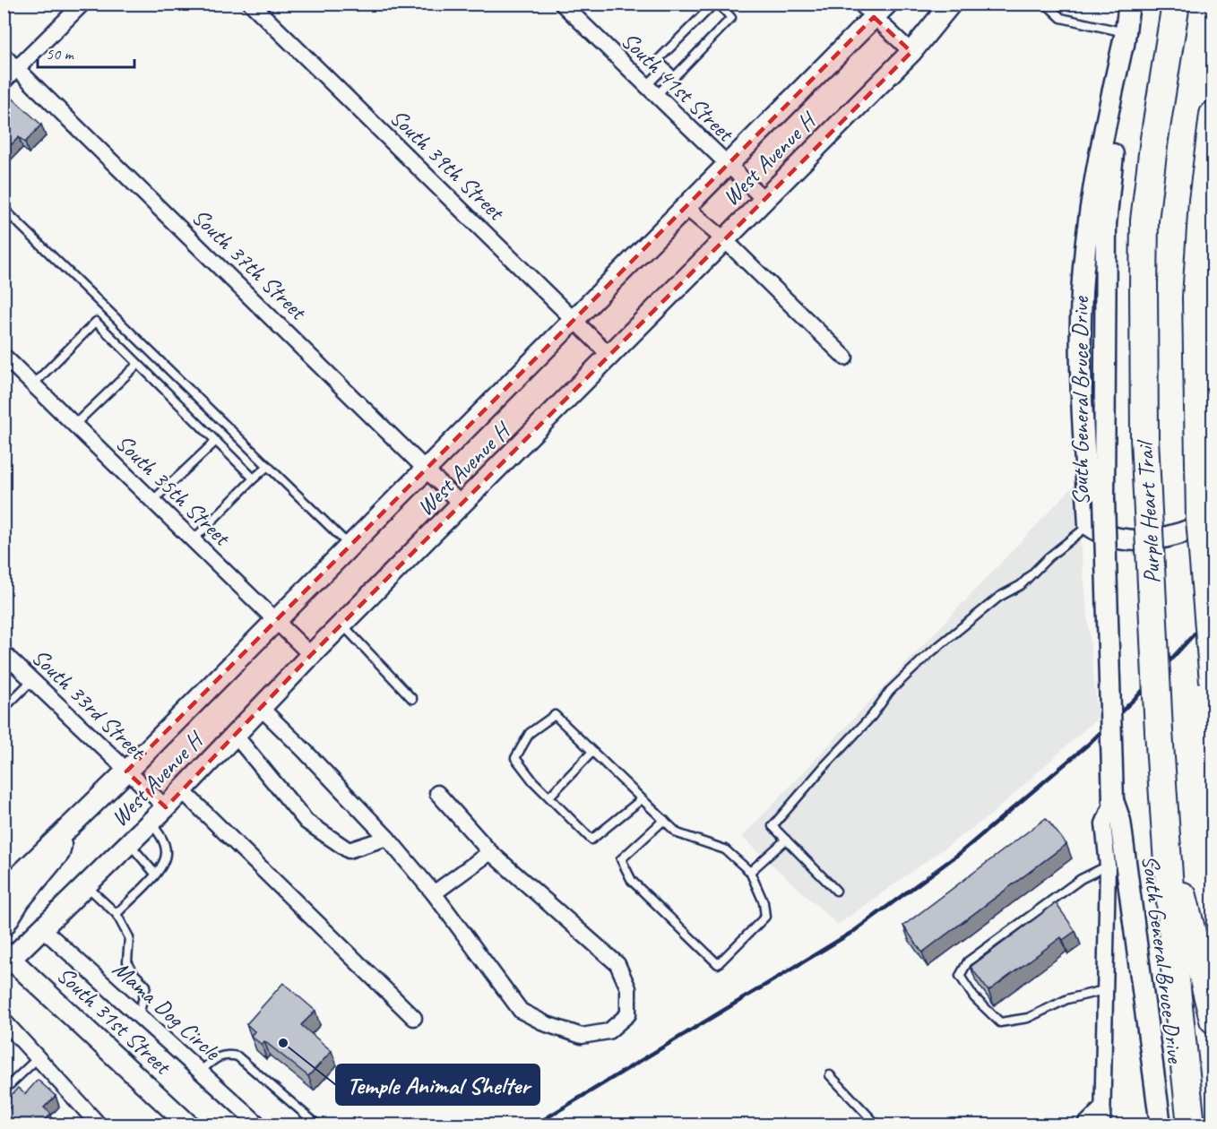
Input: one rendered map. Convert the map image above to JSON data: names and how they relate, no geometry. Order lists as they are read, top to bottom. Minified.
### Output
{"streets":{"highway":["Purple Heart Trail"],"main road":["West Avenue H","South General Bruce Drive","South 31st Street"],"street":["South 41st Street","South 39th Street","South 37th Street","South 35th Street","South 33rd Street","Mama Dog Circle"]},"crossings":[["South 41st Street","West Avenue H"],["West Avenue H","South 39th Street"],["West Avenue H","South 37th Street"],["West Avenue H","South 35th Street"],["West Avenue H","South 33rd Street"],["West Avenue H","Mama Dog Circle"],["West Avenue H","South 31st Street"]],"places":["Temple Animal Shelter"],"scale_bar":"50 m"}
